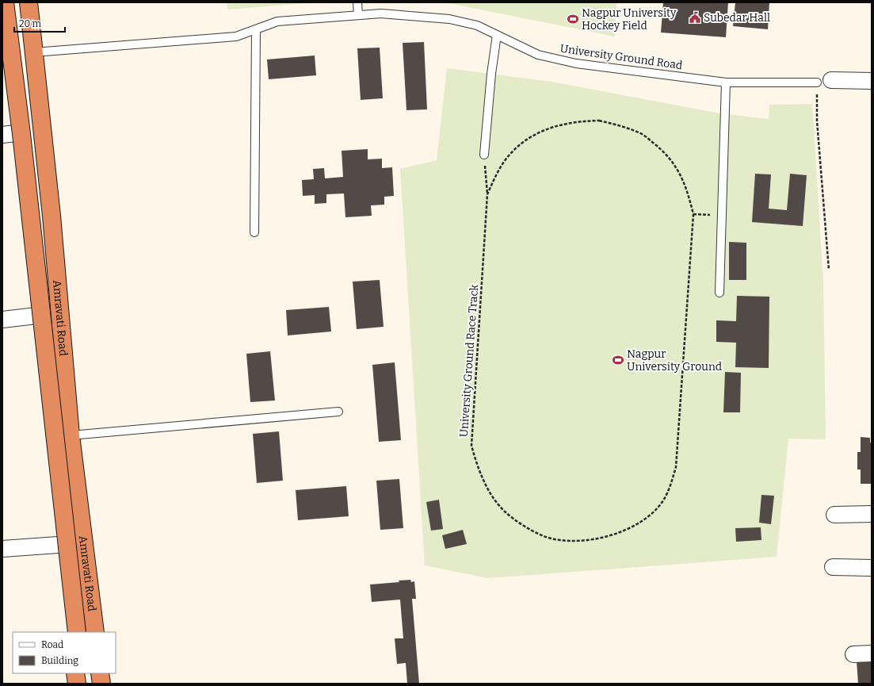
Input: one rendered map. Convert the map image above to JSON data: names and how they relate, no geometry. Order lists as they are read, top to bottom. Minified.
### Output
{"streets":{"highway":["Amravati Road"],"lane":["University Ground Road"],"path":["University Ground Race Track"]},"crossings":[["University Ground Road","Amravati Road"]],"places":{"public building":["Subedar Hall"],"sports":["Nagpur University Hockey Field","Nagpur University Ground"]},"legend":["Road","Building"],"scale_bar":"20 m"}
